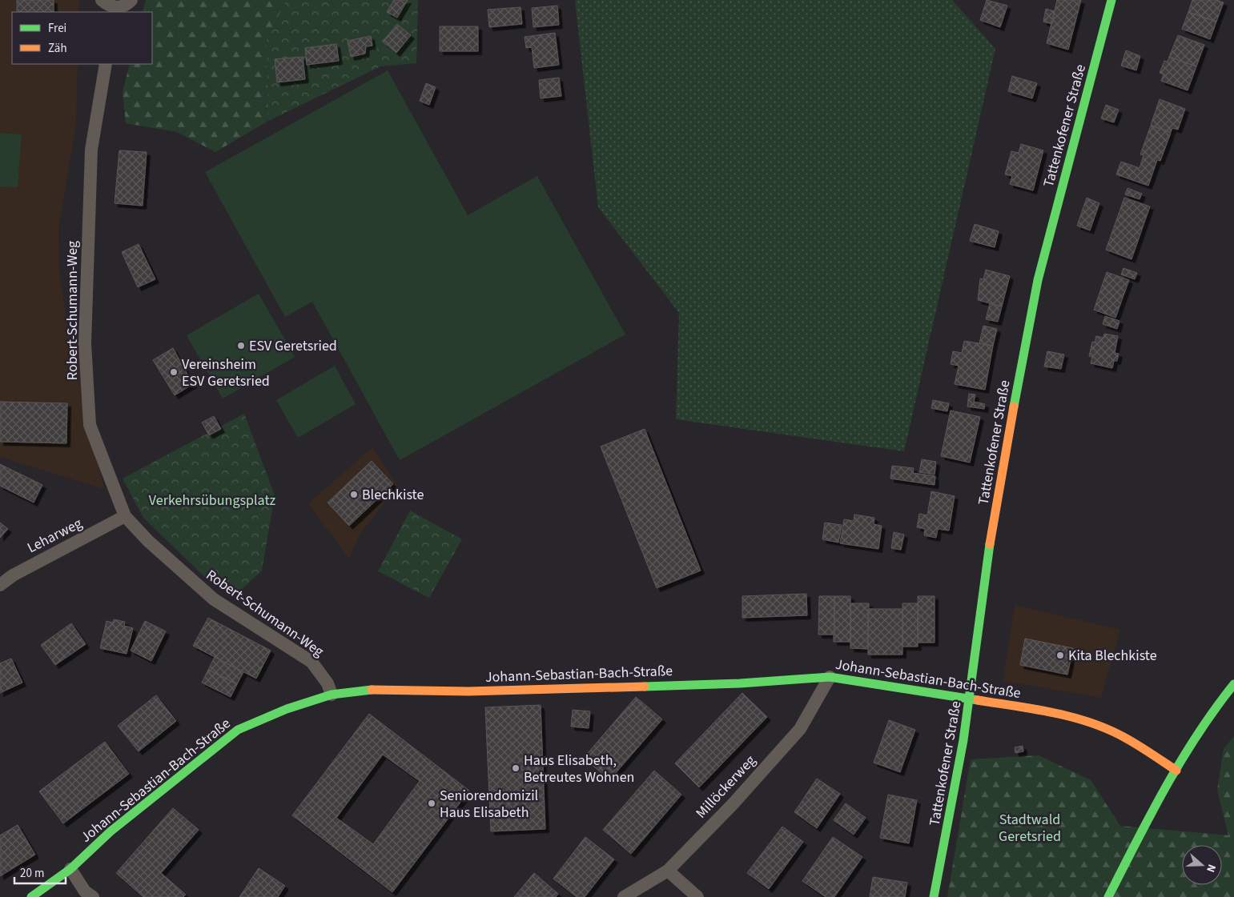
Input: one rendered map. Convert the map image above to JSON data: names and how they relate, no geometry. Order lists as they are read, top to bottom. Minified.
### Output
{"streets":{"street":["Tattenkofener Straße","Robert-Schumann-Weg","Leharweg","Johann-Sebastian-Bach-Straße","Millöckerweg"]},"crossings":[["Tattenkofener Straße","Johann-Sebastian-Bach-Straße"],["Robert-Schumann-Weg","Leharweg"],["Robert-Schumann-Weg","Johann-Sebastian-Bach-Straße"],["Johann-Sebastian-Bach-Straße","Millöckerweg"]],"parks":["Verkehrsübungsplatz","Stadtwald Geretsried"],"places":["ESV Geretsried","Vereinsheim ESV Geretsried","Blechkiste","Kita Blechkiste","Haus Elisabeth, Betreutes Wohnen","Seniorendomizil Haus Elisabeth"],"legend":["Frei","Zäh"],"scale_bar":"20 m","north":"right"}
